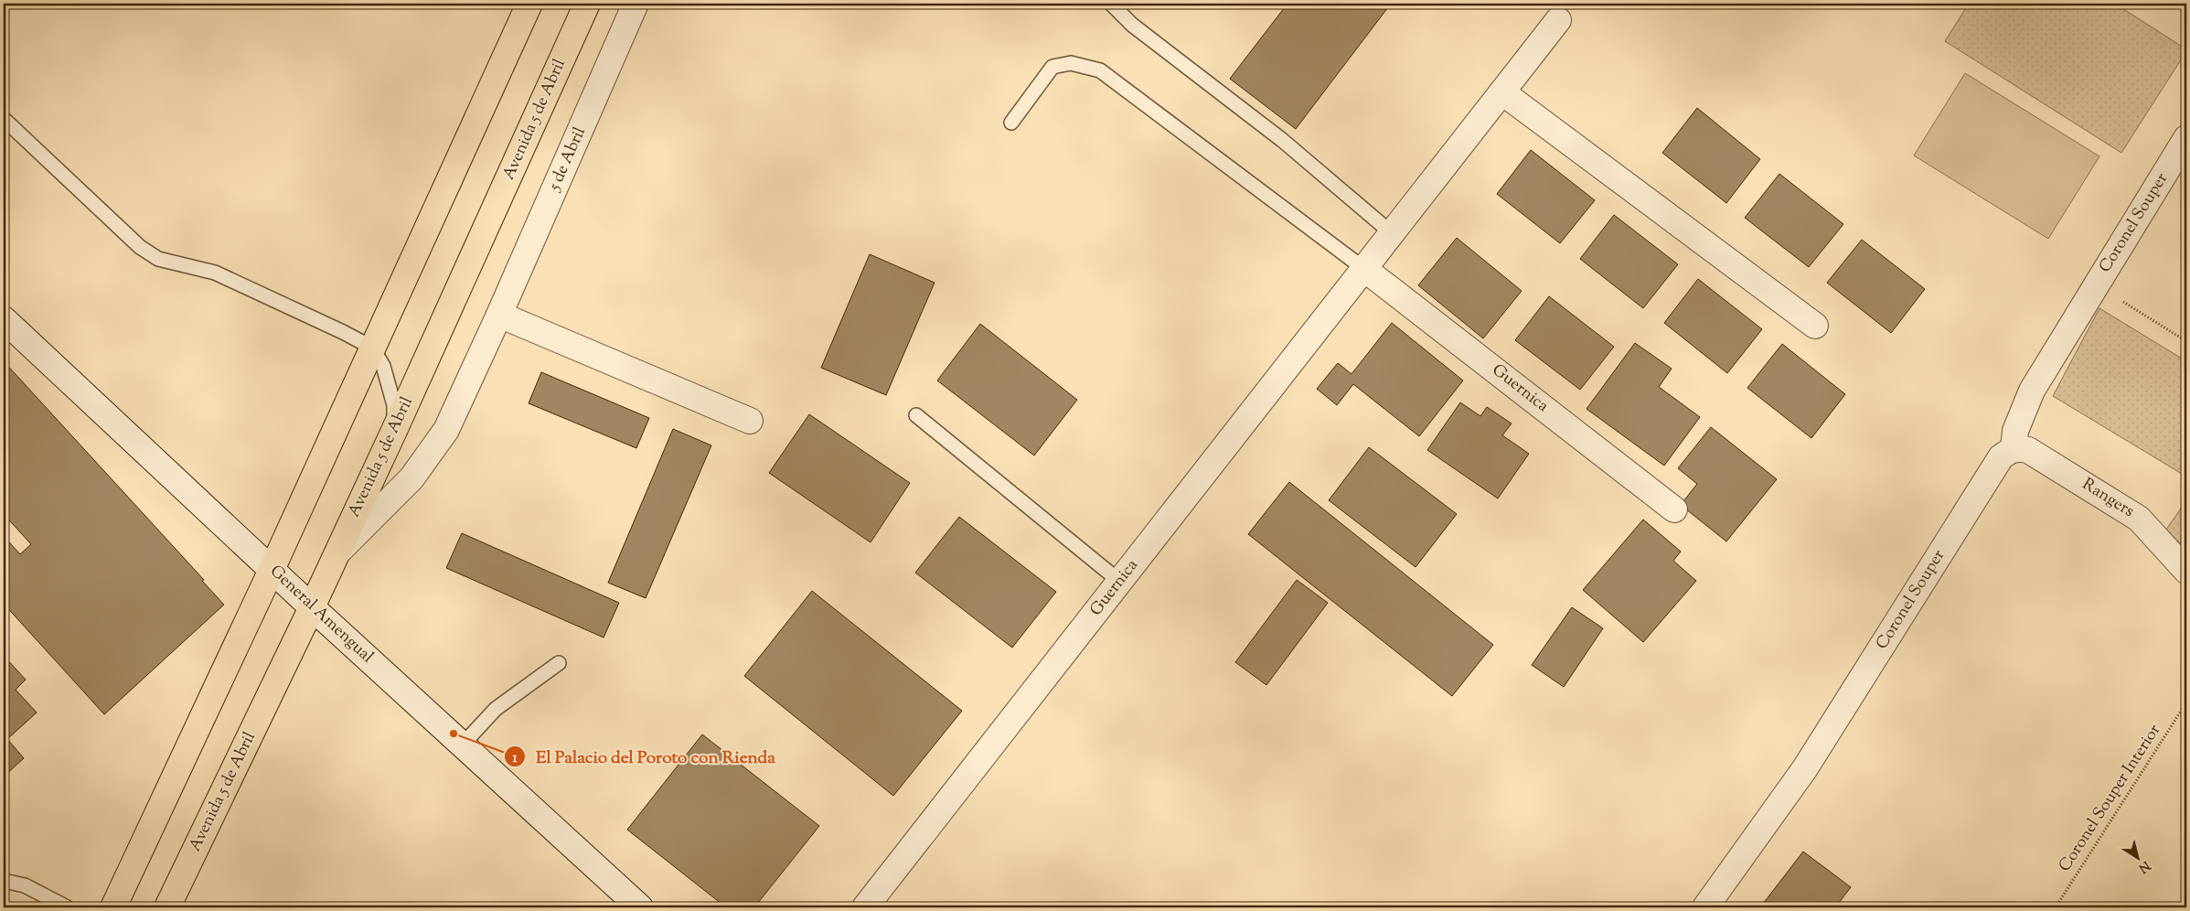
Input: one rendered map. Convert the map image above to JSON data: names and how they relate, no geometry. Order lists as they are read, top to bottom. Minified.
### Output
{"streets":{"main road":["Avenida 5 de Abril"],"street":["5 de Abril","Coronel Souper","Guernica","Rangers","General Amengual"],"path":["Coronel Souper Interior"]},"crossings":[["Avenida 5 de Abril","5 de Abril"],["Avenida 5 de Abril","General Amengual"],["Coronel Souper","Rangers"]],"places":["El Palacio del Poroto con Rienda"],"north":"bottom right"}
